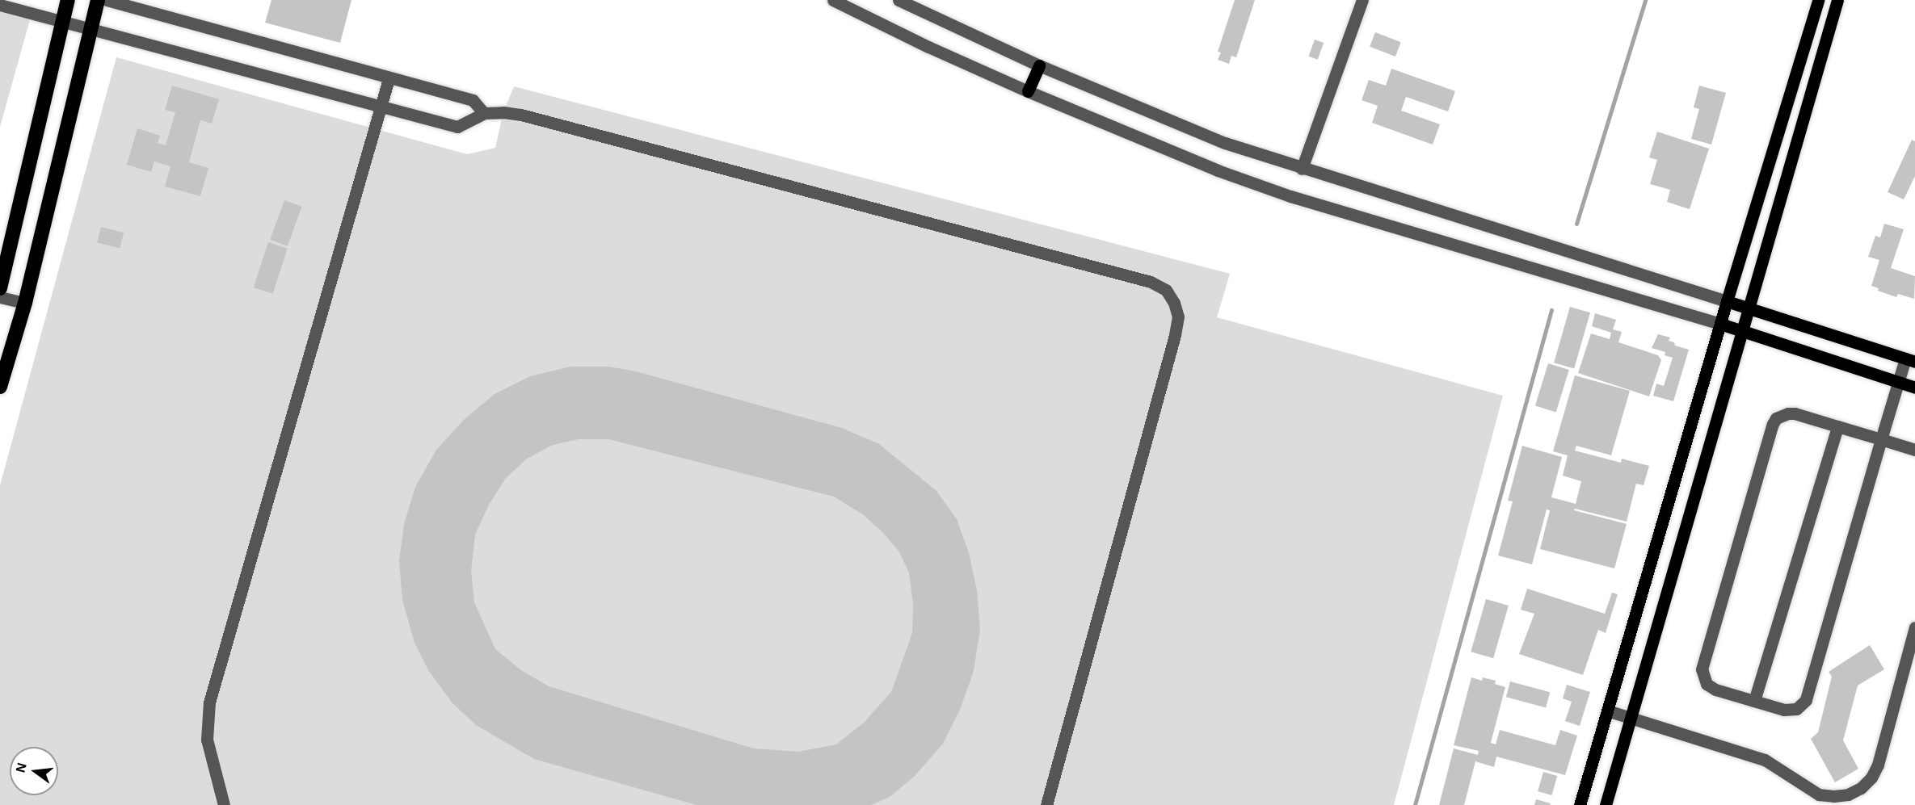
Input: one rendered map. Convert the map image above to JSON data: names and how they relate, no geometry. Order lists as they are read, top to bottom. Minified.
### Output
{"north":"left"}
